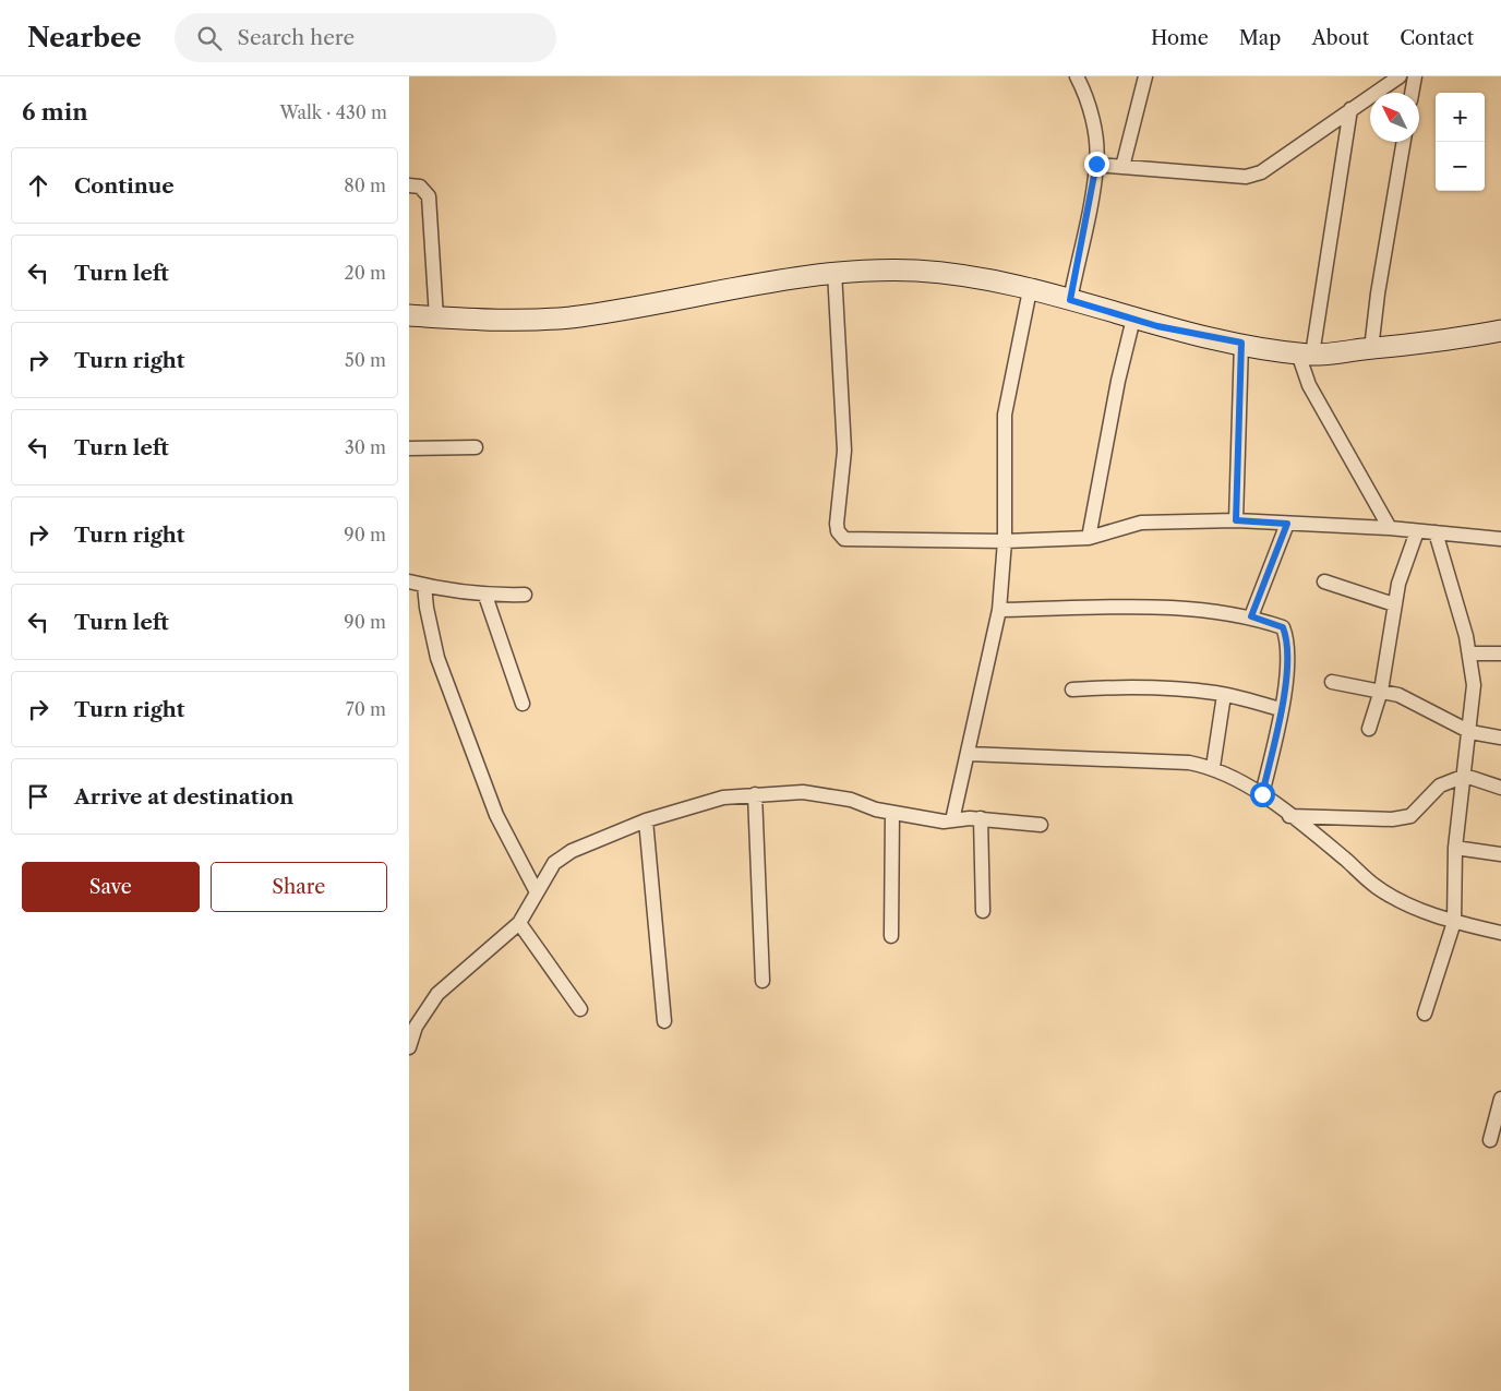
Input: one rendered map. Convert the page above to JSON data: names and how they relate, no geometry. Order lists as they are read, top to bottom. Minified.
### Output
{"north":"top left","page":{"header":"Nearbee","search":"Search here","nav":["Home","Map","About","Contact"],"heading":["6 min","Walk · 430 m"],"map_buttons":["+","−"],"list":[["Continue","80 m"],["Turn left","20 m"],["Turn right","50 m"],["Turn left","30 m"],["Turn right","90 m"],["Turn left","90 m"],["Turn right","70 m"],"Arrive at destination"],"buttons":["Save","Share"]}}
